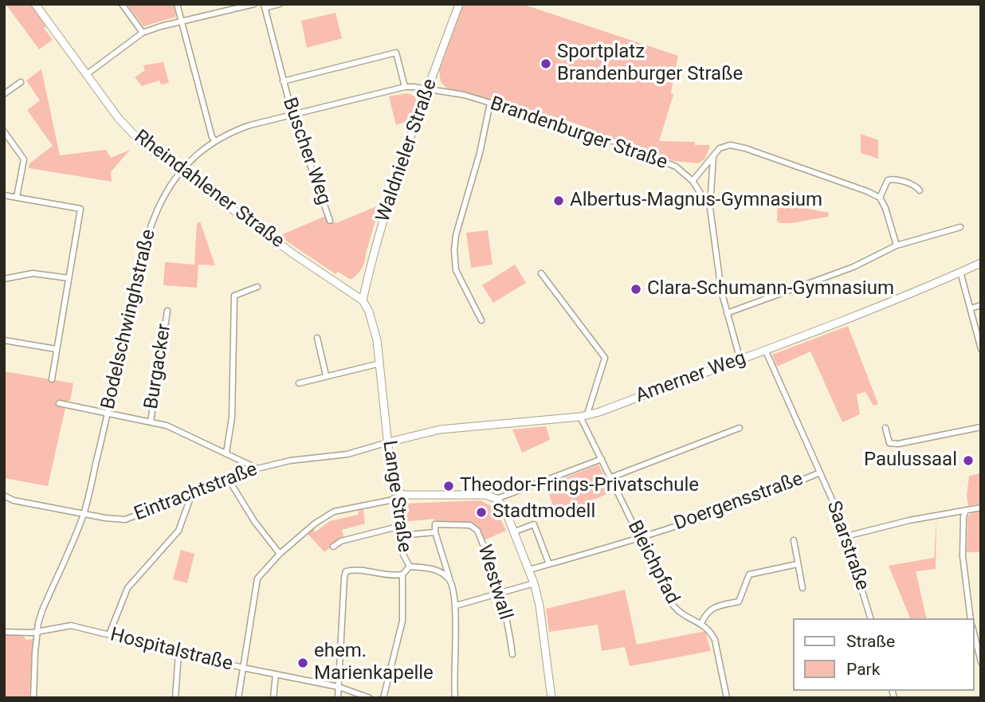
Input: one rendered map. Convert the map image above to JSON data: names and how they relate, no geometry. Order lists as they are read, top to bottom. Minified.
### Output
{"streets":{"main road":["Waldnieler Straße","Rheindahlener Straße","Amerner Weg","Lange Straße"],"street":["Brandenburger Straße","Buscher Weg","Bodelschwinghstraße","Burgacker","Eintrachtstraße","Doergensstraße","Saarstraße","Bleichpfad","Westwall","Hospitalstraße"]},"crossings":[["Brandenburger Straße","Waldnieler Straße"],["Brandenburger Straße","Bodelschwinghstraße"],["Brandenburger Straße","Amerner Weg"],["Waldnieler Straße","Rheindahlener Straße"],["Waldnieler Straße","Bodelschwinghstraße"],["Waldnieler Straße","Lange Straße"],["Buscher Weg","Bodelschwinghstraße"],["Rheindahlener Straße","Bodelschwinghstraße"],["Rheindahlener Straße","Lange Straße"],["Bodelschwinghstraße","Eintrachtstraße"],["Bodelschwinghstraße","Hospitalstraße"],["Amerner Weg","Eintrachtstraße"],["Amerner Weg","Lange Straße"],["Amerner Weg","Saarstraße"],["Amerner Weg","Bleichpfad"],["Eintrachtstraße","Lange Straße"],["Doergensstraße","Saarstraße"],["Doergensstraße","Bleichpfad"]],"places":["Sportplatz Brandenburger Straße","Albertus-Magnus-Gymnasium","Clara-Schumann-Gymnasium","Paulussaal","Theodor-Frings-Privatschule","Stadtmodell","ehem. Marienkapelle"],"legend":["Straße","Park"]}
